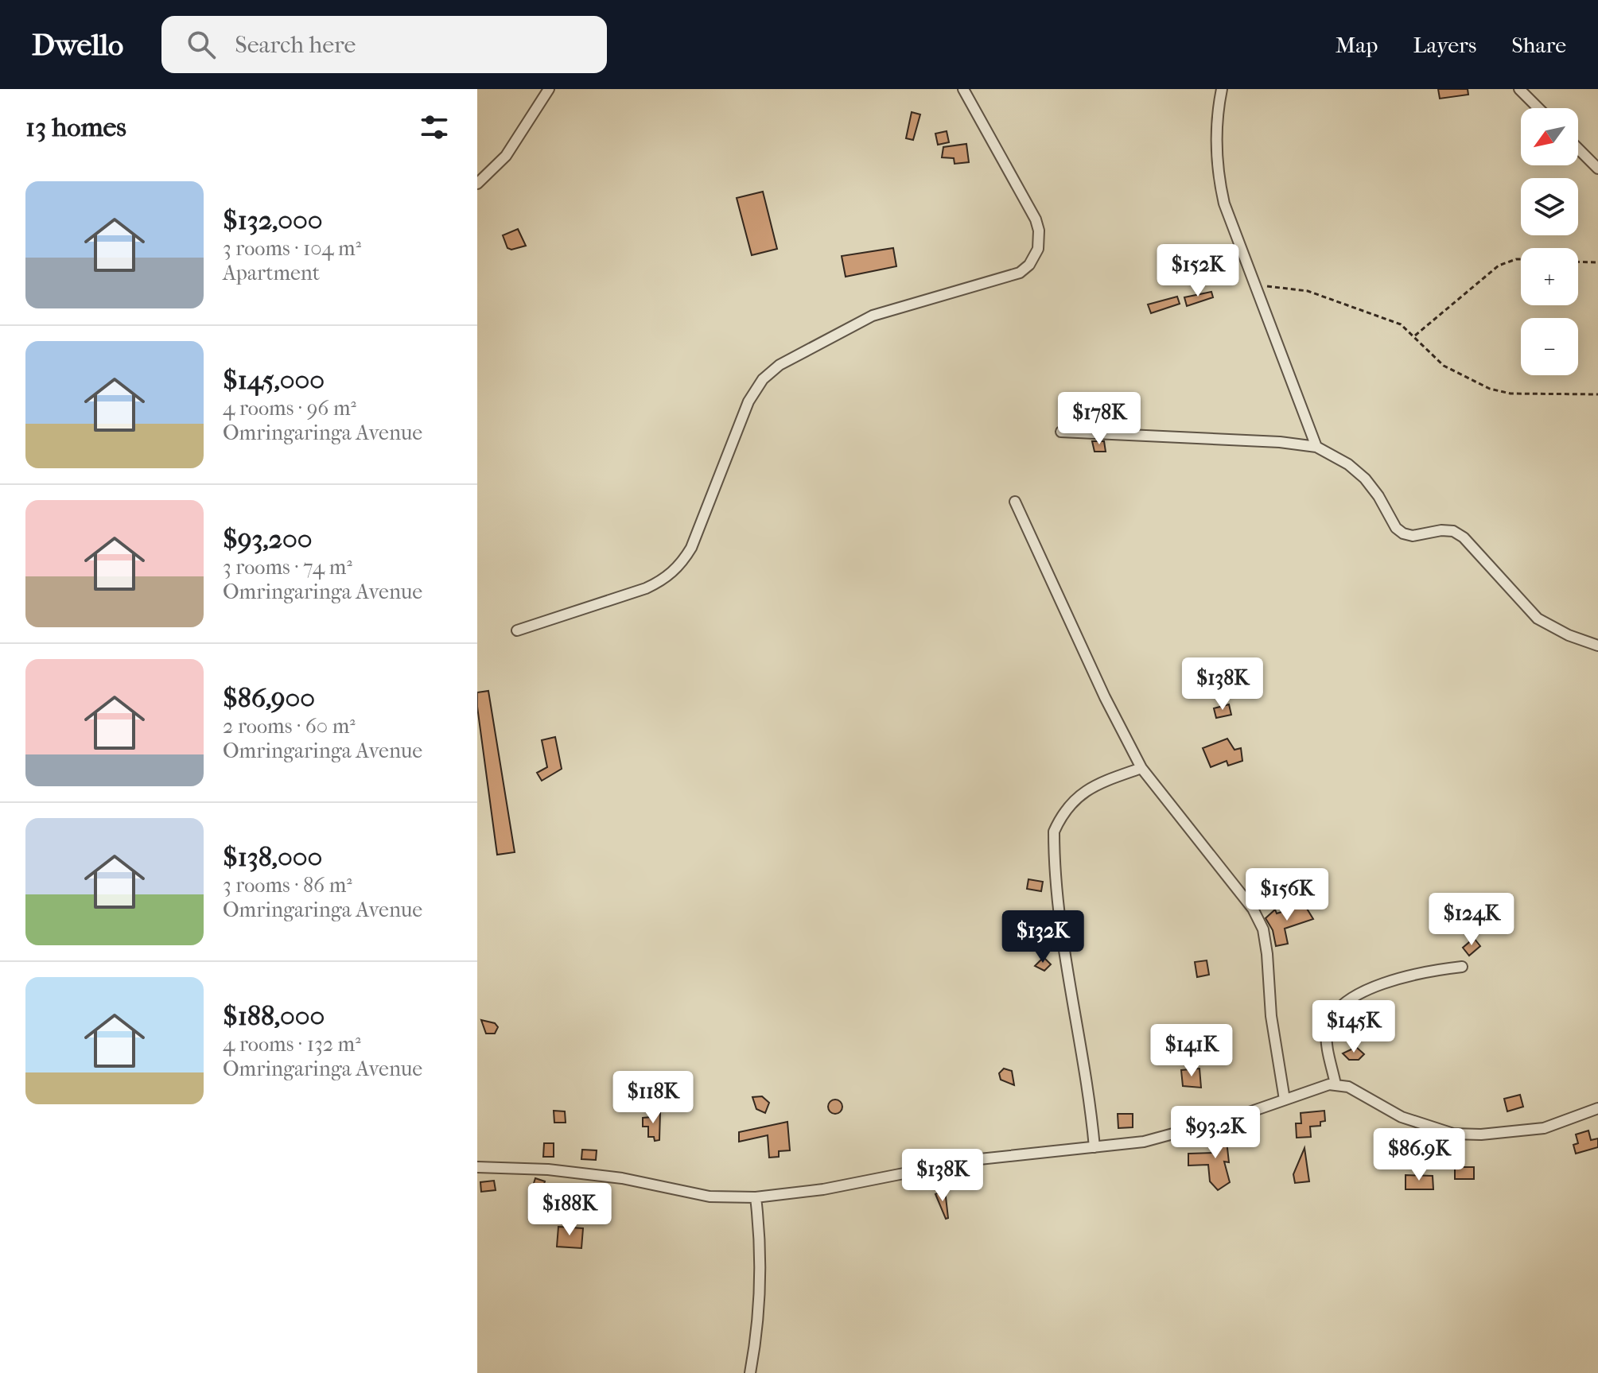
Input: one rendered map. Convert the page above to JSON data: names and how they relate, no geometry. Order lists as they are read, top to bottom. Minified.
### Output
{"north":"bottom left","page":{"header":"Dwello","search":"Search here","nav":["Map","Layers","Share"],"heading":"13 homes","map_buttons":["+","−"],"list":[{"name":"$132,000","note":"3 rooms · 104 m² · Apartment"},{"name":"$145,000","note":"4 rooms · 96 m² · Omringaringa Avenue"},{"name":"$93,200","note":"3 rooms · 74 m² · Omringaringa Avenue"},{"name":"$86,900","note":"2 rooms · 60 m² · Omringaringa Avenue"},{"name":"$138,000","note":"3 rooms · 86 m² · Omringaringa Avenue"},{"name":"$188,000","note":"4 rooms · 132 m² · Omringaringa Avenue"}],"price":["$152K","$178K","$138K","$156K","$124K","$132K","$145K","$141K","$118K","$93.2K","$86.9K","$138K","$188K"]}}
